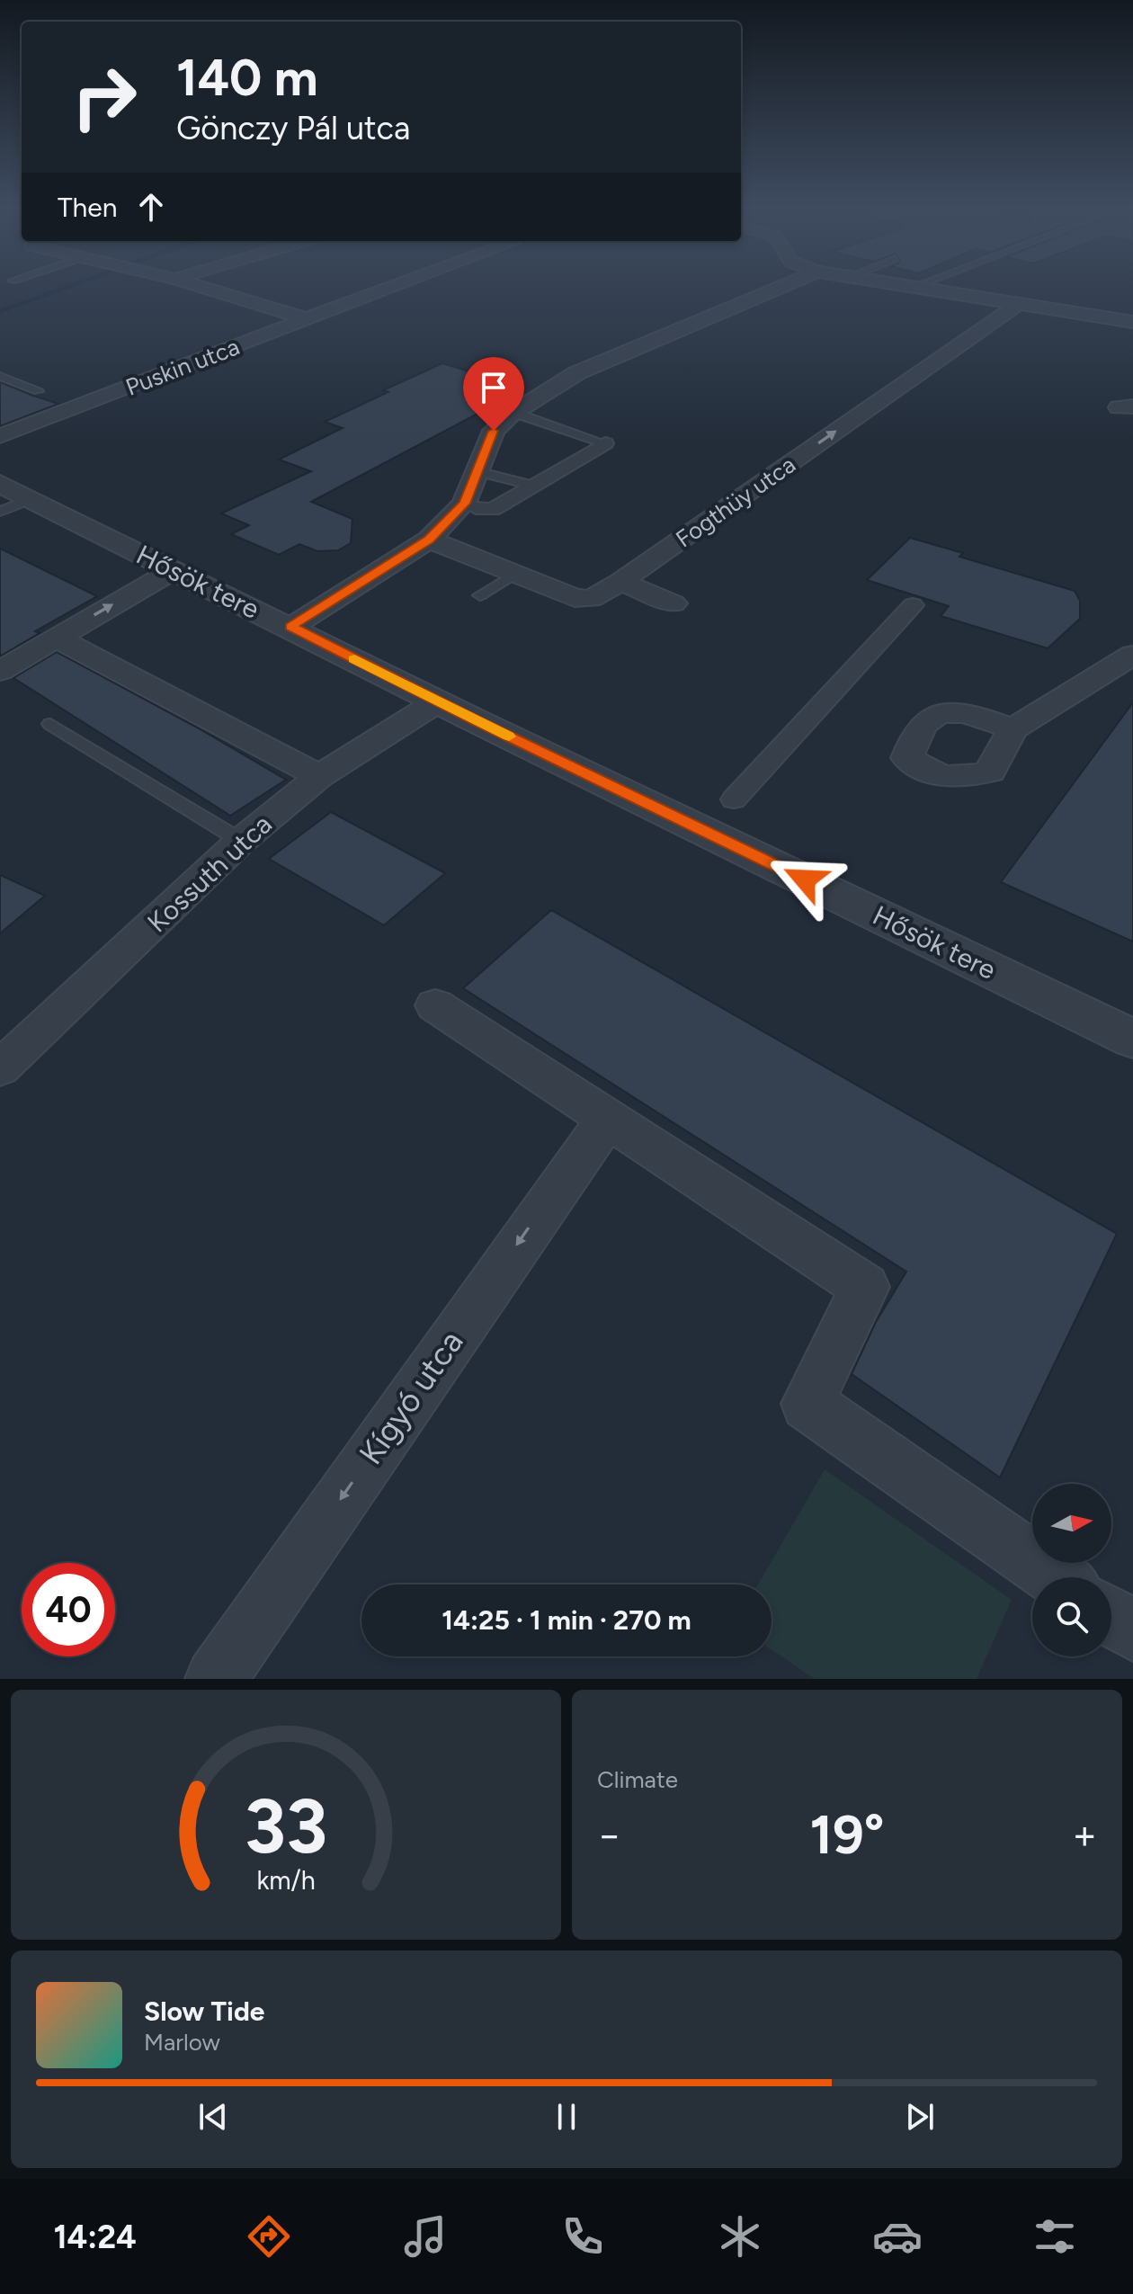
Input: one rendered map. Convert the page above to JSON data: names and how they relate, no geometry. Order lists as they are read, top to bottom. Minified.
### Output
{"streets":{"street":["Puskin utca","Fogthüy utca","Hősök tere","Kossuth utca","Kígyó utca"]},"crossings":[["Hősök tere","Kossuth utca"]],"one_way":["Kígyó utca"],"north":"right","page":{"turn":["140 m","Gönczy Pál utca"],"then":"Then","limit":"40","trip":"14:25 · 1 min · 270 m","tile":"Climate","heat":["−","19°","+"],"song":["Slow Tide","Marlow"],"tabs":"14:24","gauge":["33","km/h"]}}
